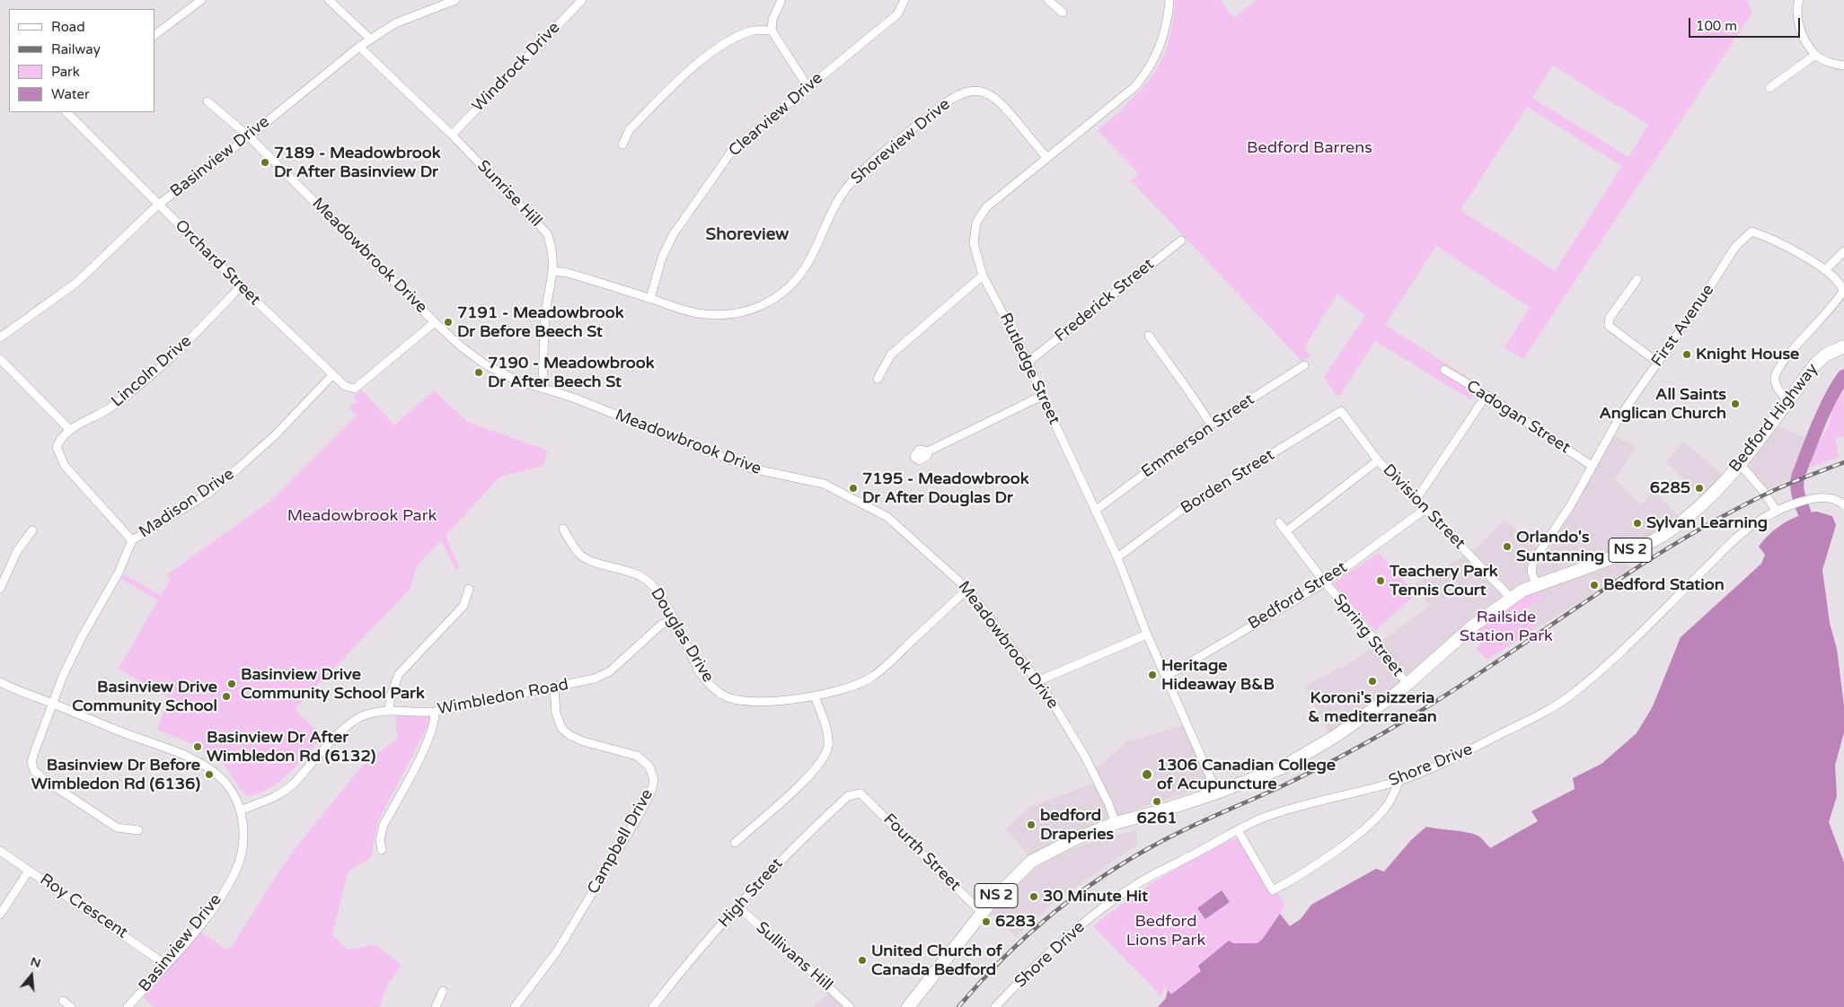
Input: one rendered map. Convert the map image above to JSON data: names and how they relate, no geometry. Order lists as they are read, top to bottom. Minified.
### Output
{"streets":{"main road":["Bedford Highway","NS 2"],"street":["Windrock Drive","Clearview Drive","Shoreview Drive","Basinview Drive","Sunrise Hill","Meadowbrook Drive","Orchard Street","Frederick Street","First Avenue","Rutledge Street","Lincoln Drive","Cadogan Street","Emmerson Street","Borden Street","Madison Drive","Division Street","Bedford Street","Douglas Drive","Spring Street","Wimbledon Road","Shore Drive","Campbell Drive","Fourth Street","High Street","Roy Crescent","Sullivans Hill"]},"crossings":[["Windrock Drive","Sunrise Hill"],["Clearview Drive","Shoreview Drive"],["Shoreview Drive","Sunrise Hill"],["Shoreview Drive","Rutledge Street"],["Basinview Drive","Sunrise Hill"],["Basinview Drive","Meadowbrook Drive"],["Basinview Drive","Orchard Street"],["Basinview Drive","Madison Drive"],["Basinview Drive","Wimbledon Road"],["Basinview Drive","Roy Crescent"],["Sunrise Hill","Meadowbrook Drive"],["Meadowbrook Drive","Orchard Street"],["Meadowbrook Drive","Bedford Highway"],["Meadowbrook Drive","Douglas Drive"],["Orchard Street","Lincoln Drive"],["Orchard Street","Madison Drive"],["Frederick Street","Rutledge Street"],["First Avenue","Cadogan Street"],["First Avenue","Bedford Highway"],["Rutledge Street","Bedford Highway"],["Rutledge Street","Emmerson Street"],["Rutledge Street","Borden Street"],["Rutledge Street","Bedford Street"],["Lincoln Drive","Madison Drive"],["Bedford Highway","Division Street"],["Bedford Highway","Spring Street"],["Bedford Highway","Fourth Street"],["Borden Street","Division Street"],["Division Street","Bedford Street"],["Bedford Street","Spring Street"],["Douglas Drive","Wimbledon Road"],["Wimbledon Road","Campbell Drive"],["Fourth Street","High Street"],["High Street","Sullivans Hill"]],"districts":["Shoreview"],"parks":["Bedford Barrens","Meadowbrook Park","Railside Station Park","Bedford Lions Park"],"places":["7189 - Meadowbrook Dr After Basinview Dr","7191 - Meadowbrook Dr Before Beech St","Knight House","7190 - Meadowbrook Dr After Beech St","All Saints Anglican Church","7195 - Meadowbrook Dr After Douglas Dr","6285","Sylvan Learning","Orlando's Suntanning","Teachery Park Tennis Court","Bedford Station","Heritage Hideaway B&B","Koroni's pizzeria & mediterranean","Basinview Drive Community School Park","Basinview Drive Community School","Basinview Dr After Wimbledon Rd (6132)","Basinview Dr Before Wimbledon Rd (6136)","1306 Canadian College of Acupuncture","6261","bedford Draperies","30 Minute Hit","6283","United Church of Canada Bedford"],"legend":["Road","Railway","Park","Water"],"scale_bar":"100 m","north":"top"}
